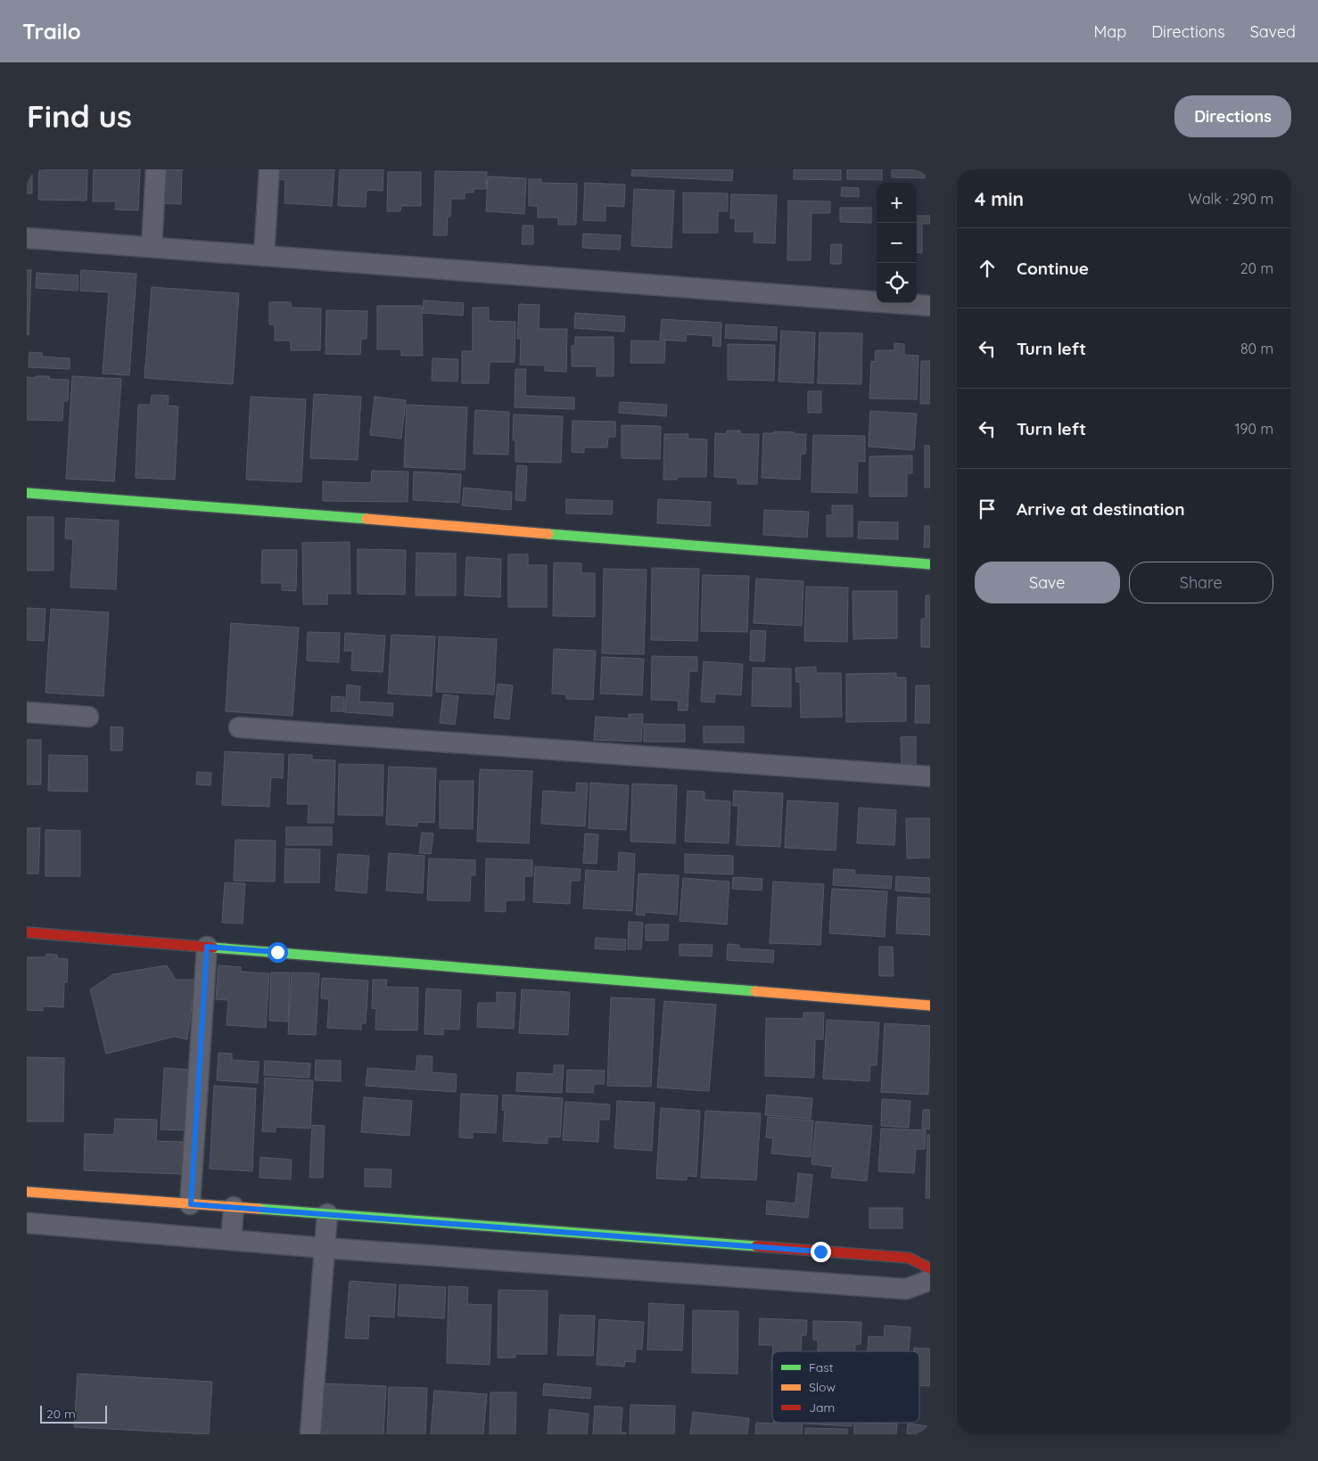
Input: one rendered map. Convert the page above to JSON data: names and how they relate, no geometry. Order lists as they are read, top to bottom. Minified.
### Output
{"legend":["Fast","Slow","Jam"],"scale_bar":"20 m","page":{"header":"Trailo","nav":["Map","Directions","Saved"],"buttons":["Directions",["Save","Share"]],"title":"Find us","heading":["4 min","Walk · 290 m"],"map_buttons":["+","−"],"list":[["Continue","20 m"],["Turn left","80 m"],["Turn left","190 m"],"Arrive at destination"],"scale":"20 m"}}
